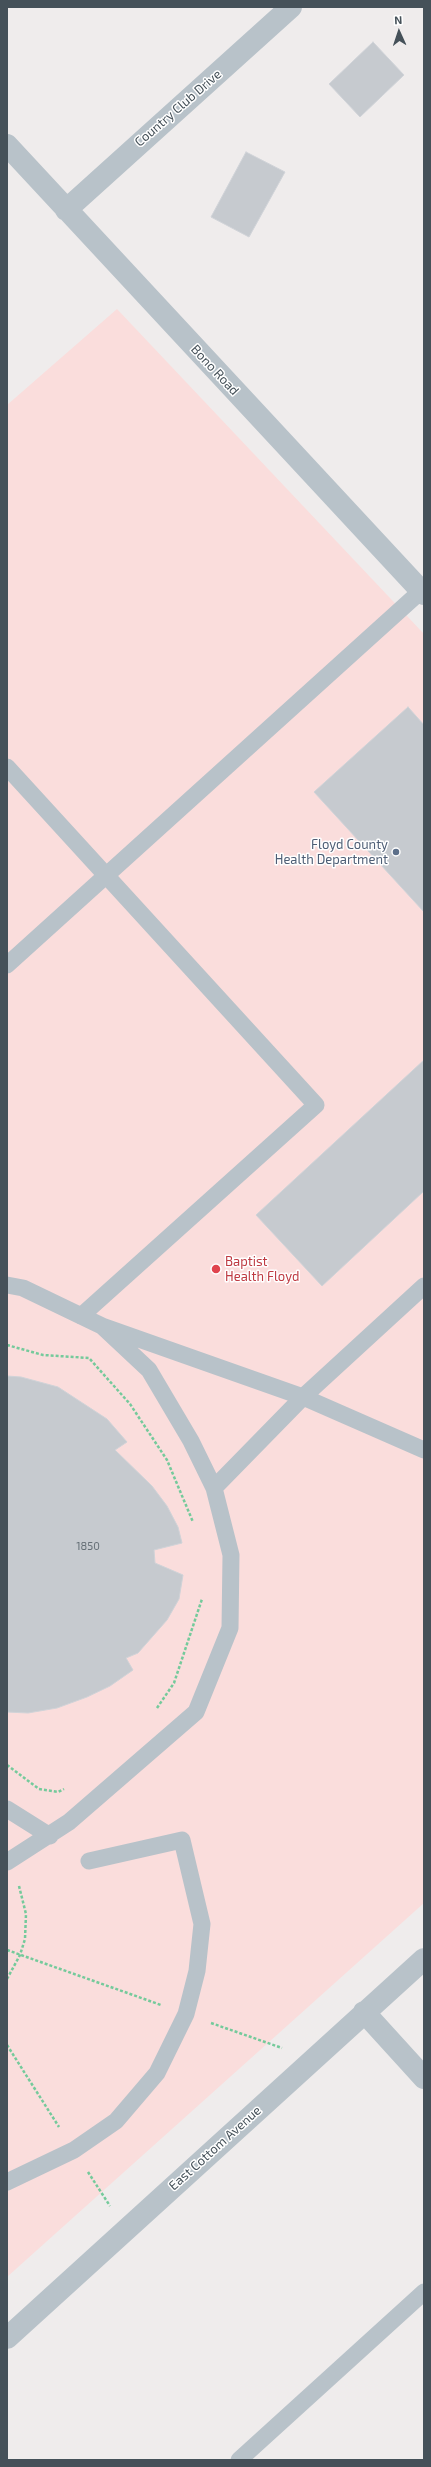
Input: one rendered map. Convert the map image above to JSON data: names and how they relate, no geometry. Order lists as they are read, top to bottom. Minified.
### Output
{"streets":{"street":["Country Club Drive","Bono Road","East Cottom Avenue"]},"crossings":[["Country Club Drive","Bono Road"]],"places":["Floyd County Health Department","Baptist Health Floyd"],"house_numbers":["1850"],"north":"top"}
